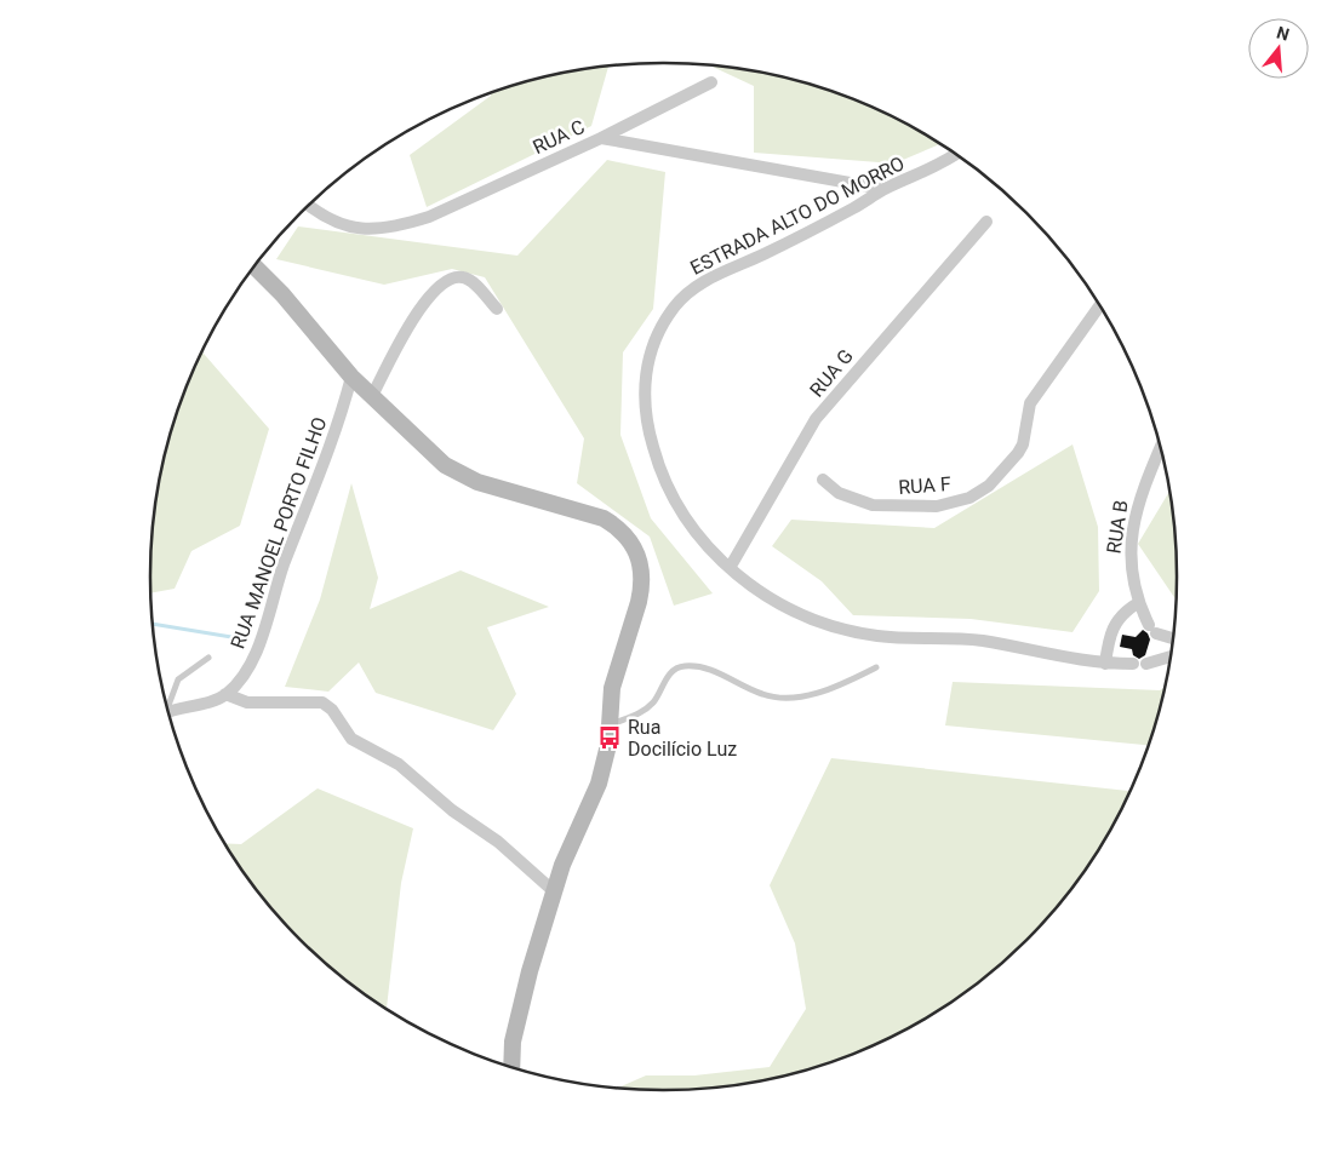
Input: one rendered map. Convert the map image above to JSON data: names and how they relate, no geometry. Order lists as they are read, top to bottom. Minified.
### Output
{"streets":{"street":["RUA C","ESTRADA ALTO DO MORRO","RUA G","RUA F","RUA B","RUA MANOEL PORTO FILHO"]},"crossings":[["RUA C","ESTRADA ALTO DO MORRO"],["ESTRADA ALTO DO MORRO","RUA G"]],"places":{"bus stop":["Rua Docilício Luz"]},"north":"top"}
